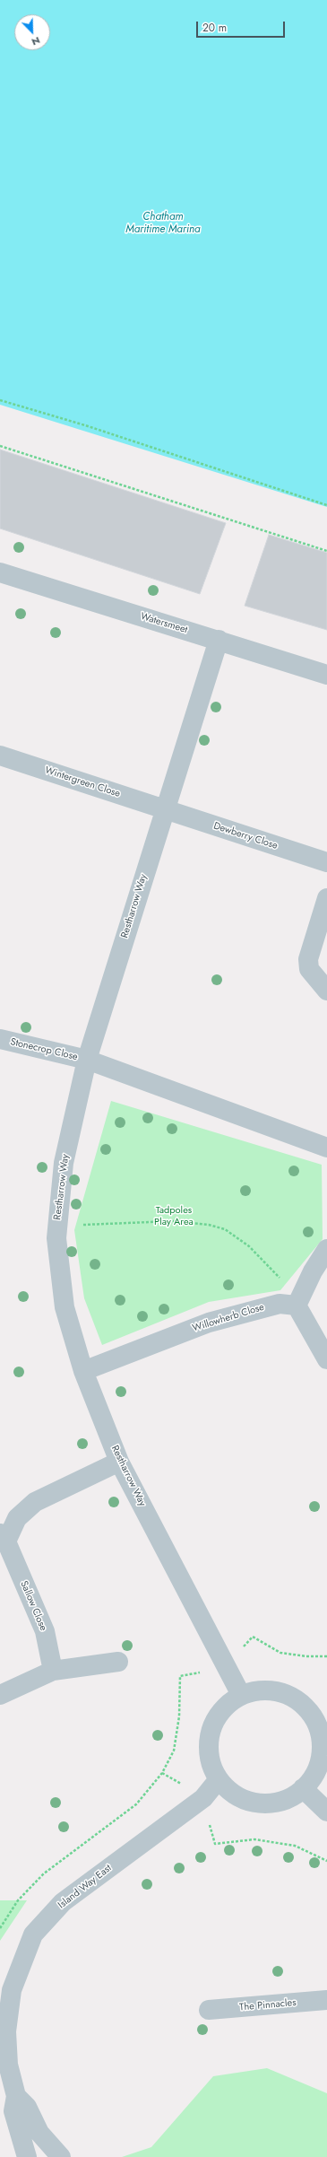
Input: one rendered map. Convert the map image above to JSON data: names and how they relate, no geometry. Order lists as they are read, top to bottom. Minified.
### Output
{"streets":{"street":["Watersmeet","Wintergreen Close","Dewberry Close","Restharrow Way","Stonecrop Close","Willowherb Close","Sallow Close","Island Way East","The Pinnacles"]},"crossings":[["Watersmeet","Restharrow Way"],["Wintergreen Close","Dewberry Close"],["Wintergreen Close","Restharrow Way"],["Dewberry Close","Restharrow Way"],["Restharrow Way","Stonecrop Close"],["Restharrow Way","Willowherb Close"],["Restharrow Way","Sallow Close"],["Restharrow Way","Island Way East"]],"water":["Chatham Maritime Marina"],"parks":["Tadpoles Play Area"],"scale_bar":"20 m","north":"bottom right"}
